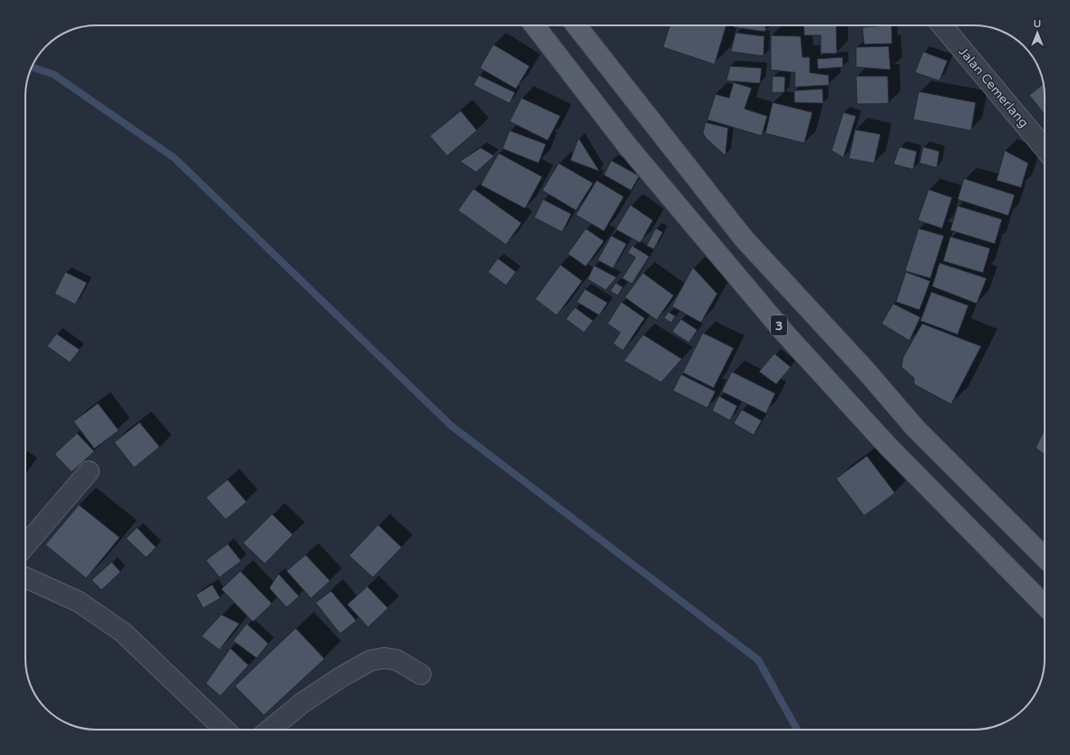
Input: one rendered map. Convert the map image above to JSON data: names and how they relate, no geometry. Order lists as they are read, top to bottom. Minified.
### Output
{"streets":{"main road":["3"],"street":["Jalan Cemerlang"]},"north":"top"}
